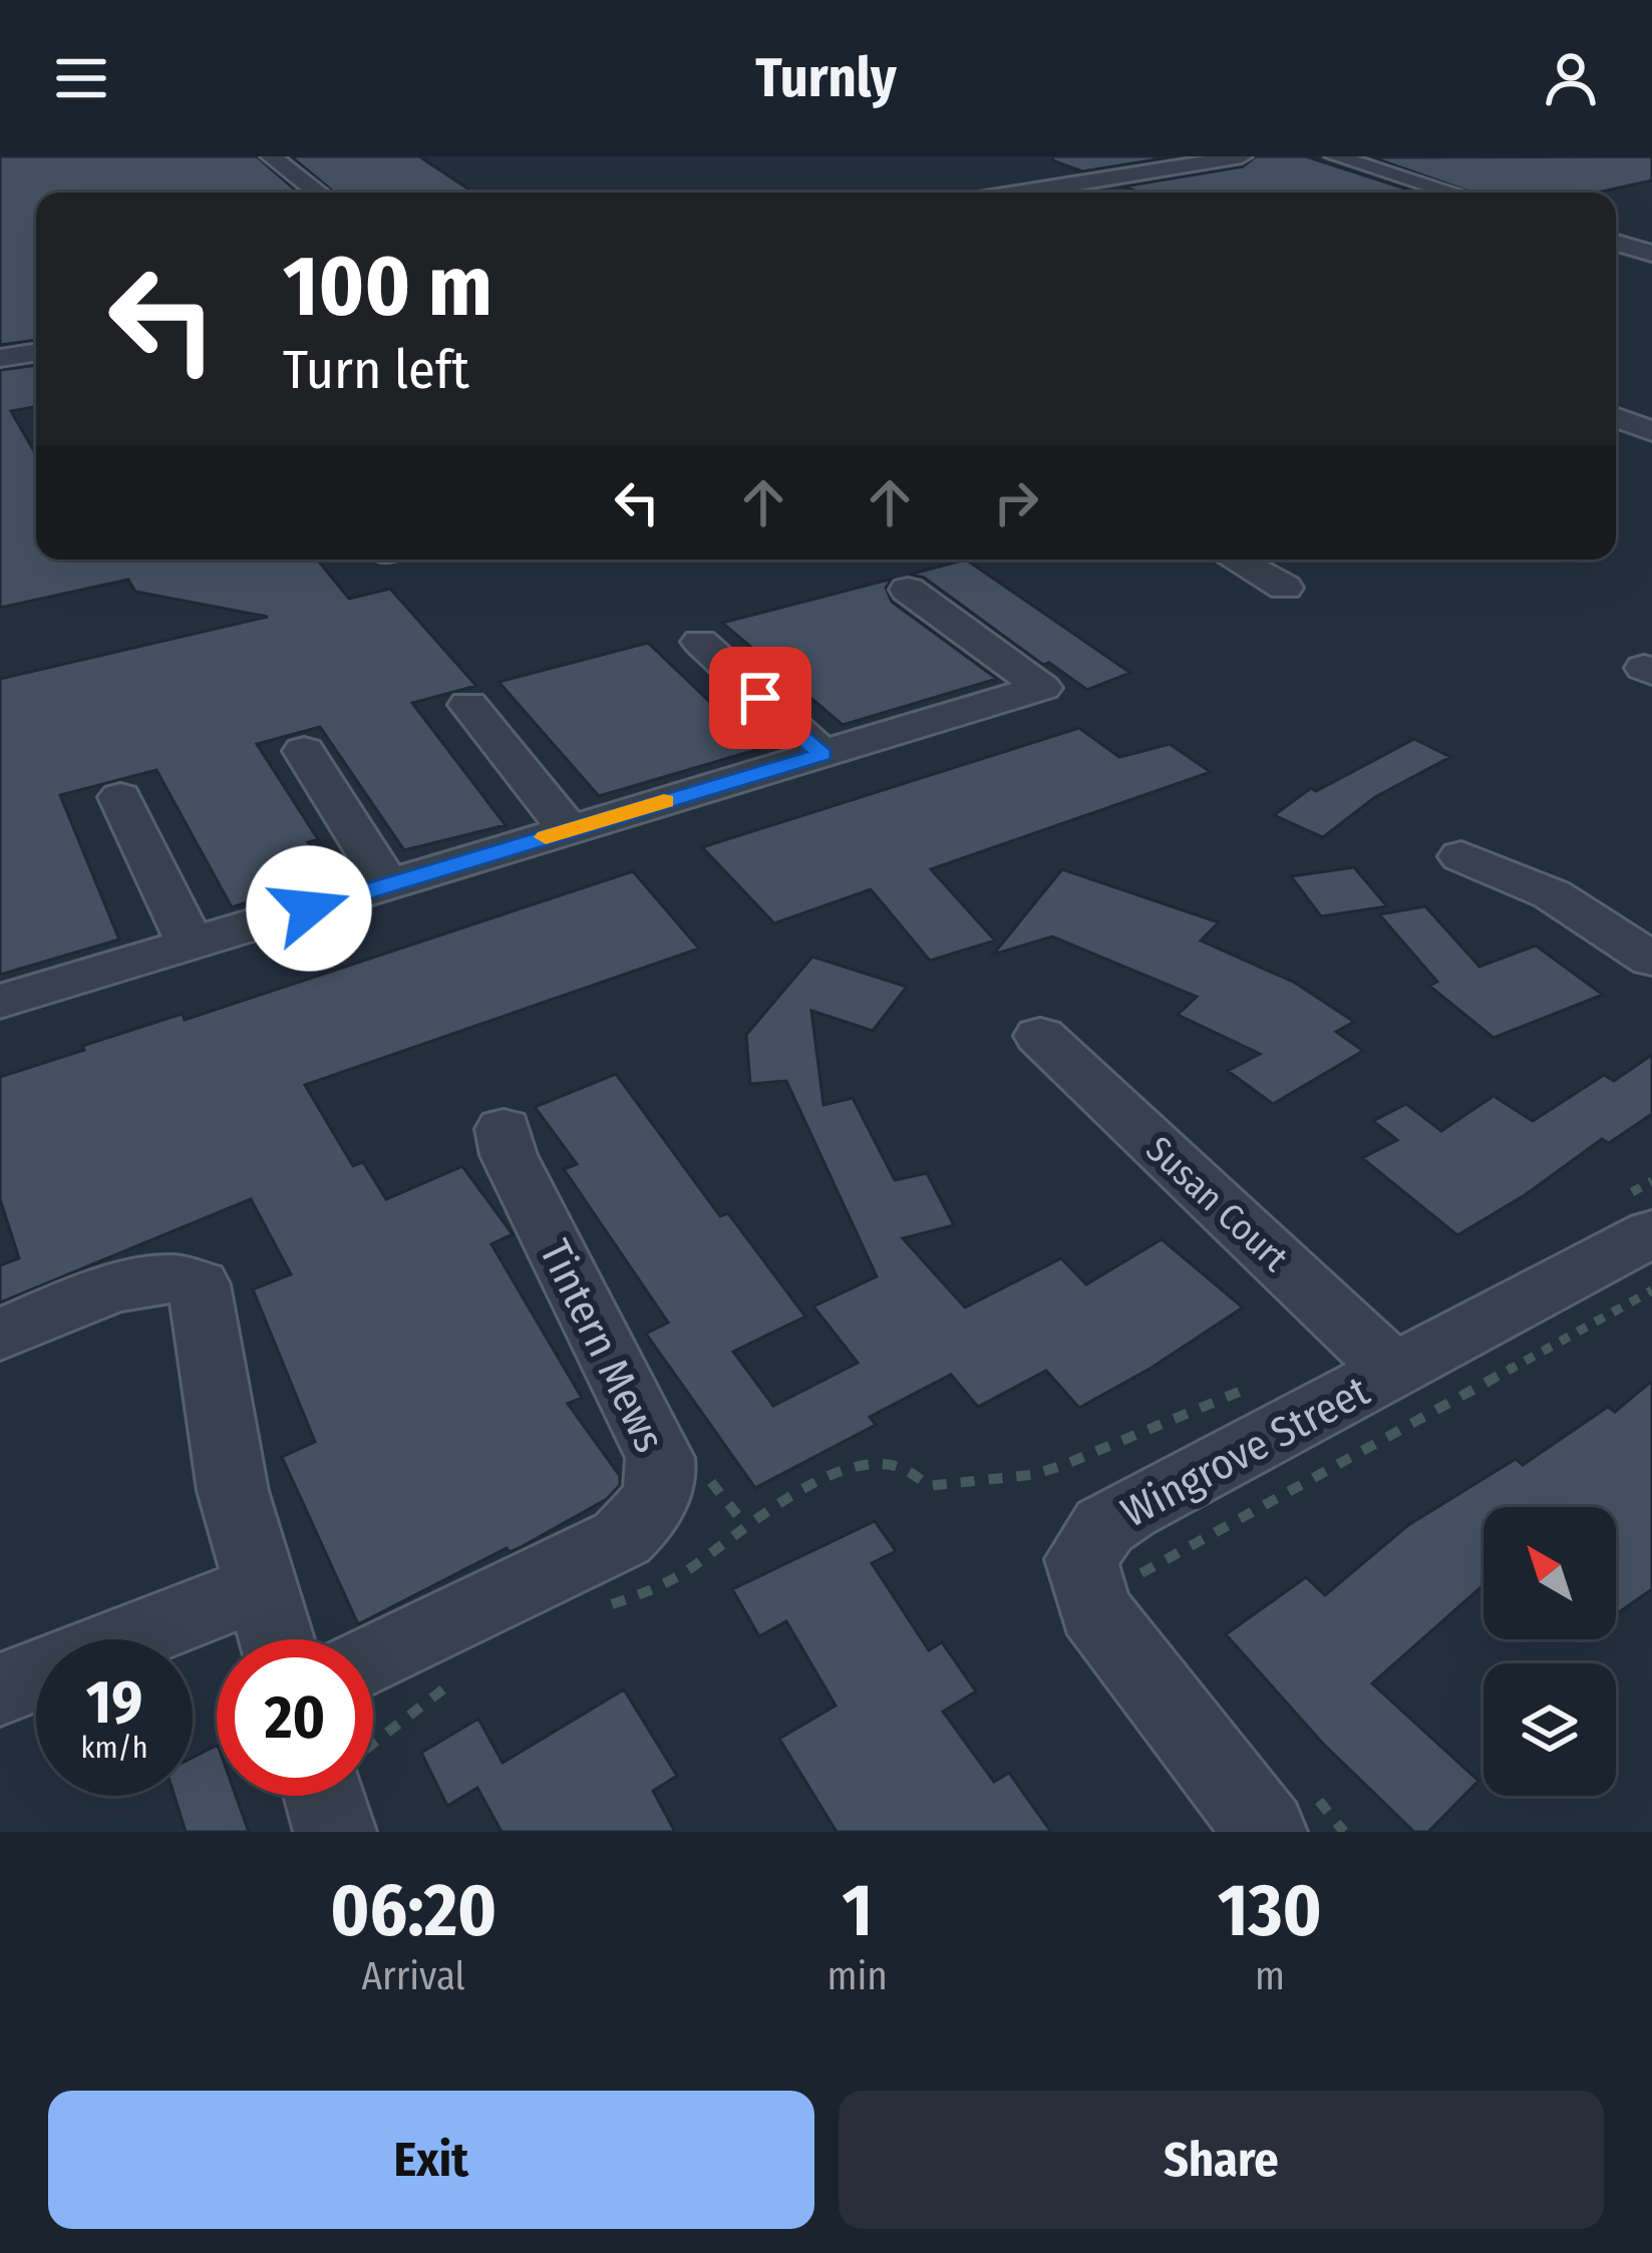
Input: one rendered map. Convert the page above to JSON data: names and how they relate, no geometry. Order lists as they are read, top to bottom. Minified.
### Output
{"streets":{"street":["Susan Court","Tintern Mews","Wingrove Street"]},"crossings":[["Susan Court","Wingrove Street"]],"north":"top left","page":{"header":"Turnly","turn":["100 m","Turn left"],"speed":"19 km/h","limit":"20","eta":["06:20","Arrival","1","min","130","m"],"buttons":["Exit","Share"]}}
